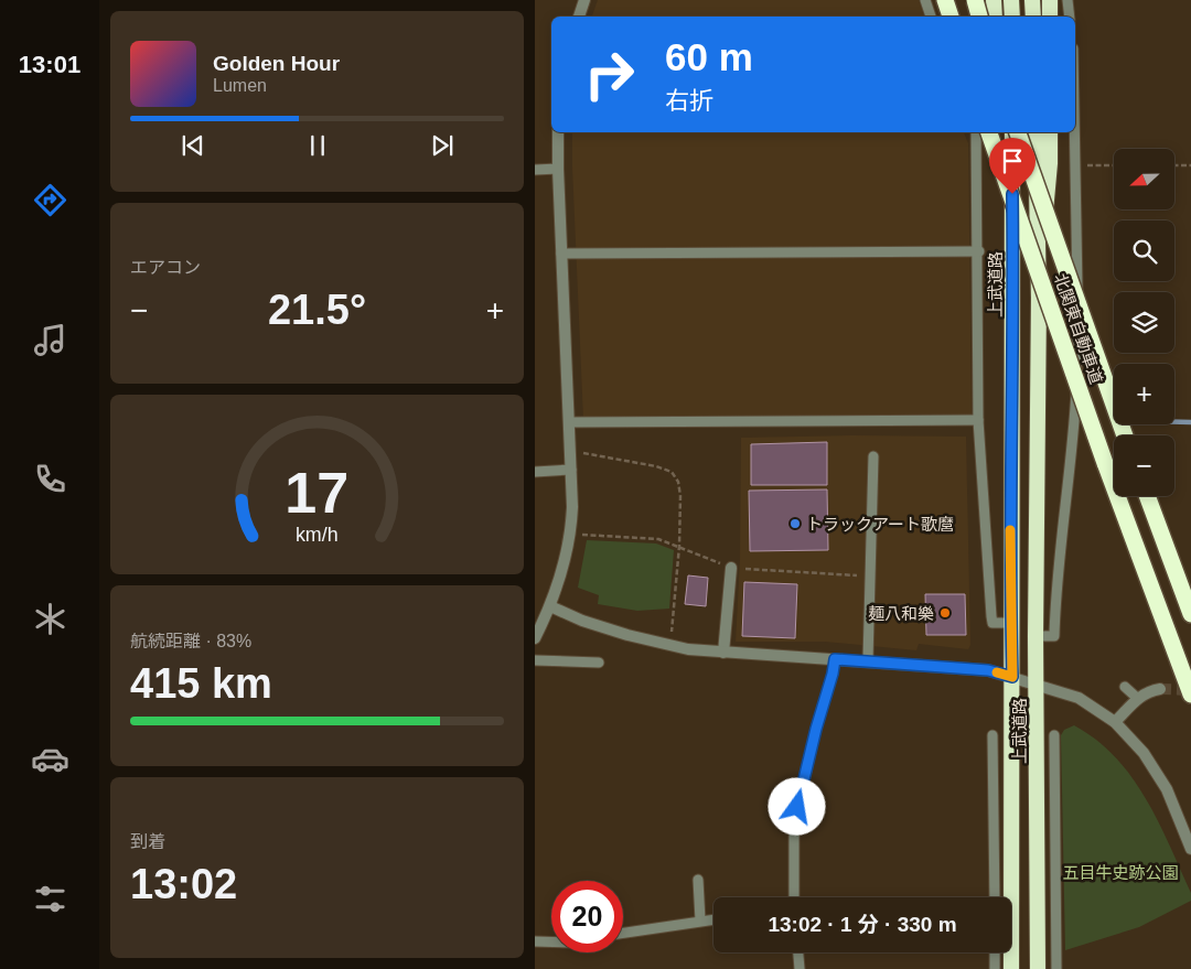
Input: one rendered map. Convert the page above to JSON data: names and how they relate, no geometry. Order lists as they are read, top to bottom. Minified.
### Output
{"streets":{"highway":["上武道路","北関東自動車道"]},"parks":["五目牛史跡公園"],"places":["トラックアート歌麿","麺八和樂"],"north":"left","page":{"tabs":"13:01","turn":["60 m","右折"],"song":["Golden Hour","Lumen"],"map_buttons":["+","−"],"tile":["エアコン",["航続距離 · 83%","415 km"],["到着","13:02"]],"heat":["−","21.5°","+"],"limit":"20","trip":"13:02 · 1 分 · 330 m","gauge":["17","km/h"]}}
